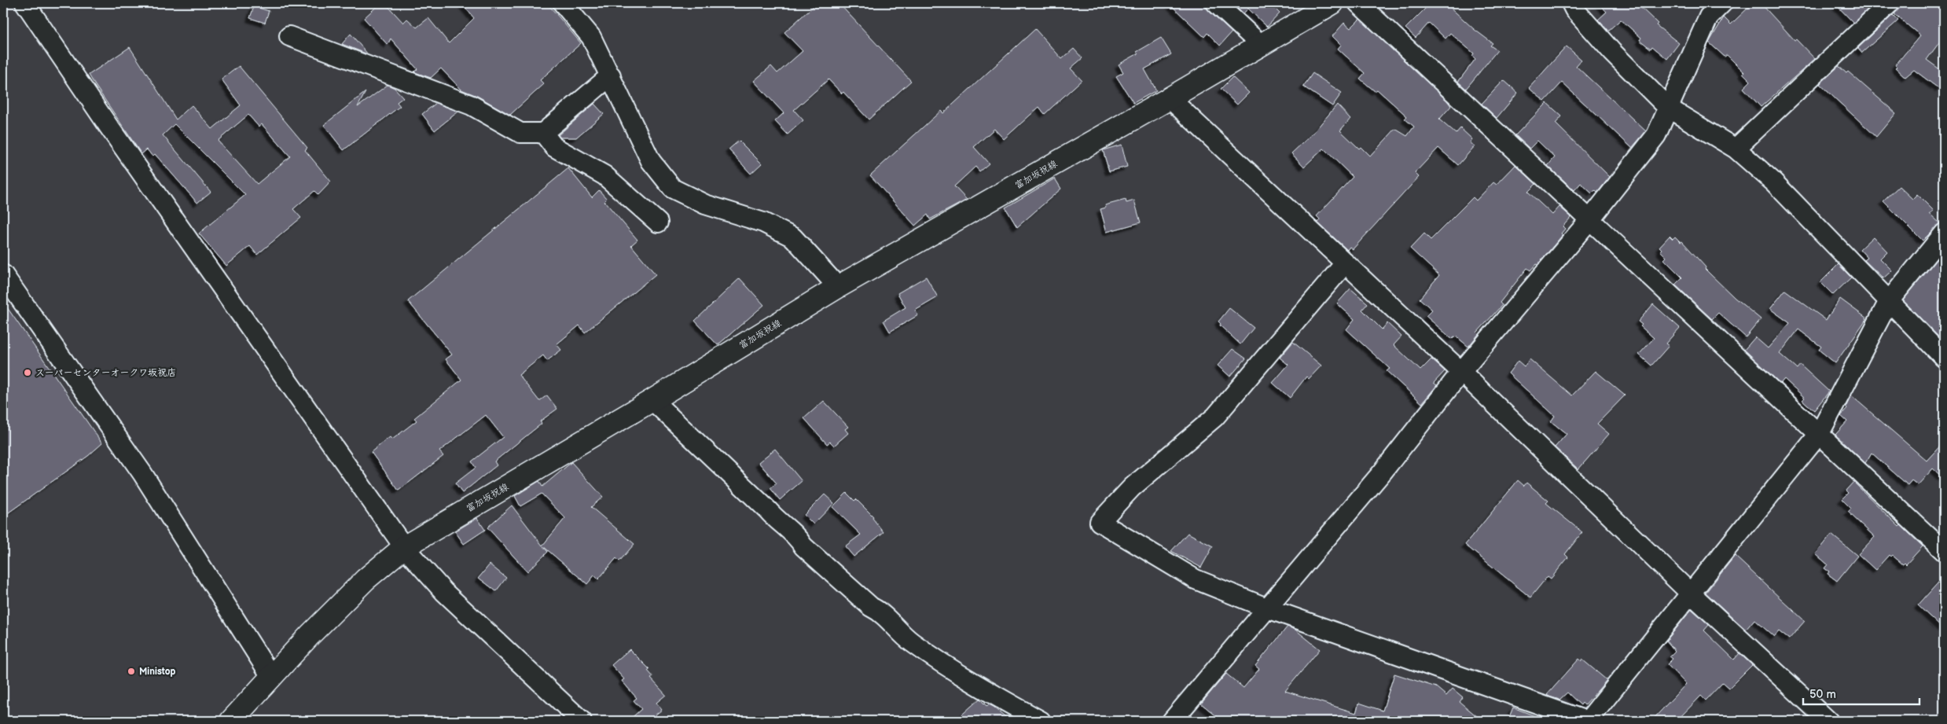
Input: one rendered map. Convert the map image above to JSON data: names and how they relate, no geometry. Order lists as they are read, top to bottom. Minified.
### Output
{"streets":{"main road":["富加坂祝線"]},"places":["スーパーセンターオークワ坂祝店","Ministop"],"scale_bar":"50 m"}
